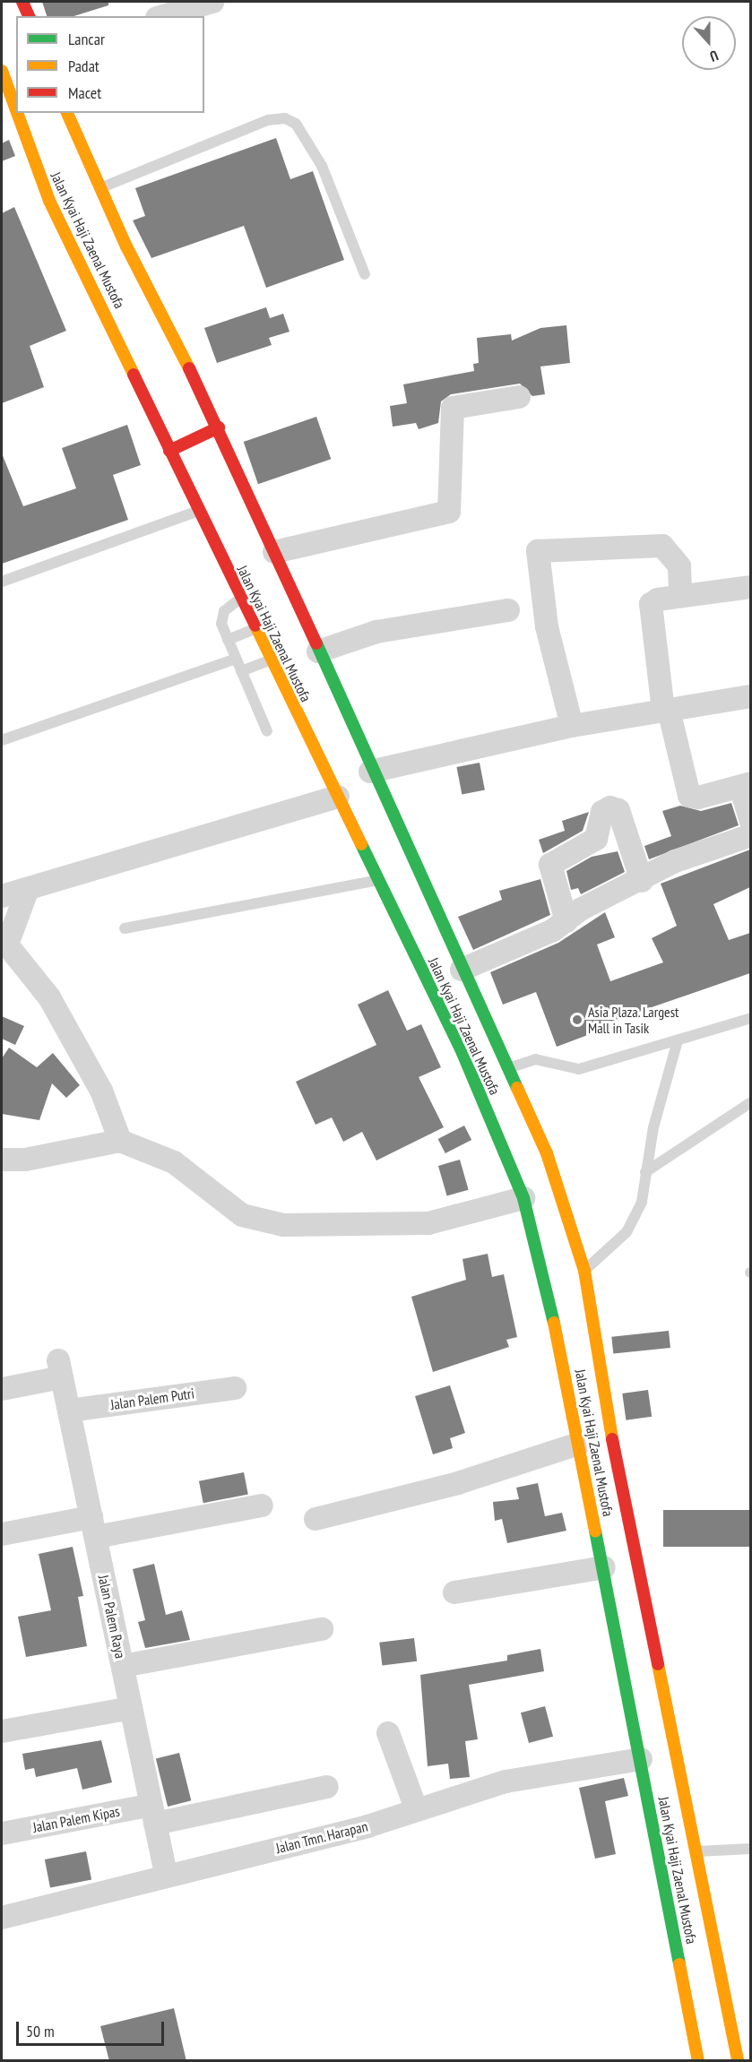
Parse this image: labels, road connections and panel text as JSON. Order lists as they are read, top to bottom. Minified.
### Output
{"streets":{"main road":["Jalan Kyai Haji Zaenal Mustofa"],"street":["Jalan Palem Putri","Jalan Palem Raya","Jalan Palem Kipas","Jalan Tmn. Harapan"]},"crossings":[["Jalan Kyai Haji Zaenal Mustofa","Jalan Tmn. Harapan"],["Jalan Palem Putri","Jalan Palem Raya"],["Jalan Palem Raya","Jalan Palem Kipas"],["Jalan Palem Raya","Jalan Tmn. Harapan"]],"places":["Asia Plaza. Largest Mall in Tasik"],"legend":["Lancar","Padat","Macet"],"scale_bar":"50 m","north":"bottom"}
